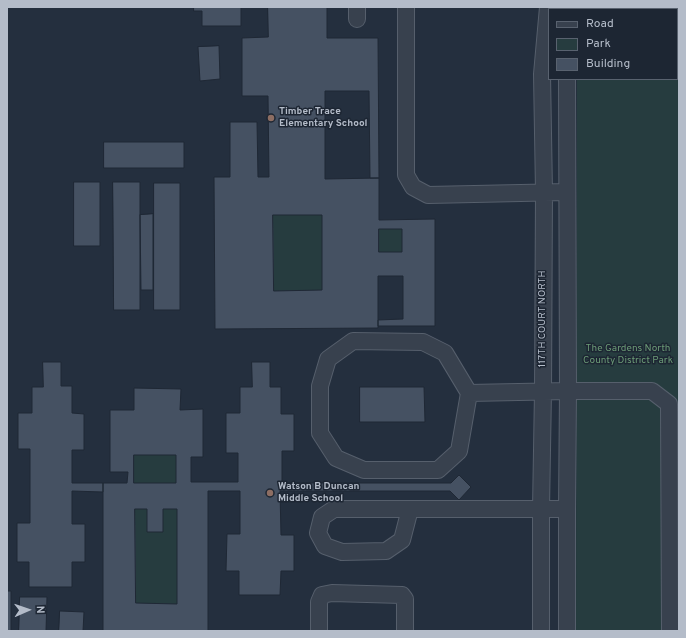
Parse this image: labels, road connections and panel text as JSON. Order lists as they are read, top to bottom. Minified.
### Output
{"streets":{"street":["117TH COURT NORTH"]},"parks":["The Gardens North County District Park"],"places":["Timber Trace Elementary School","Watson B Duncan Middle School"],"legend":["Road","Park","Building"],"north":"right"}
